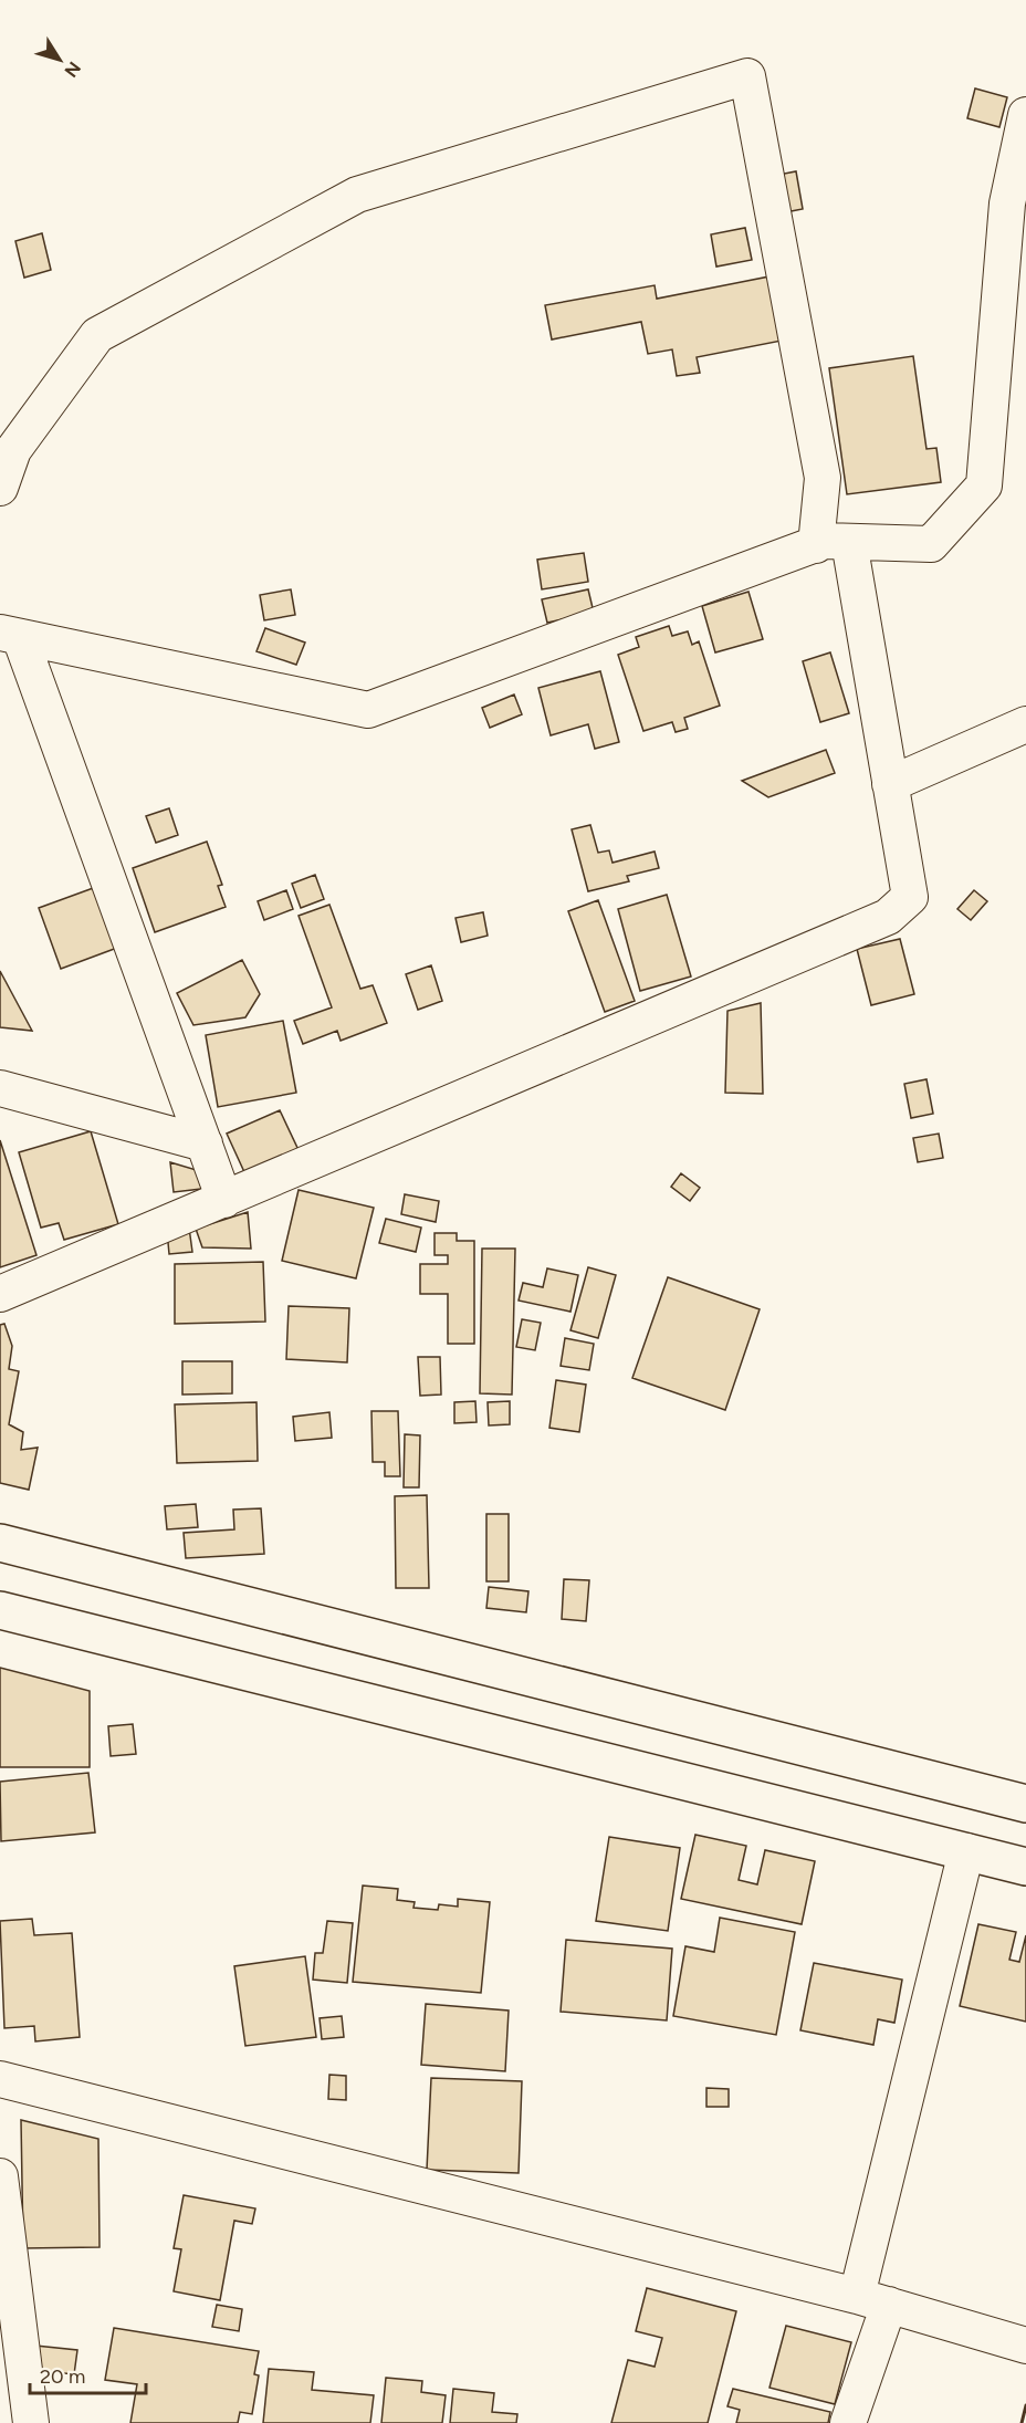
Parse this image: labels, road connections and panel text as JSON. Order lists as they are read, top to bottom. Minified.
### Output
{"scale_bar":"20 m","north":"bottom right"}
